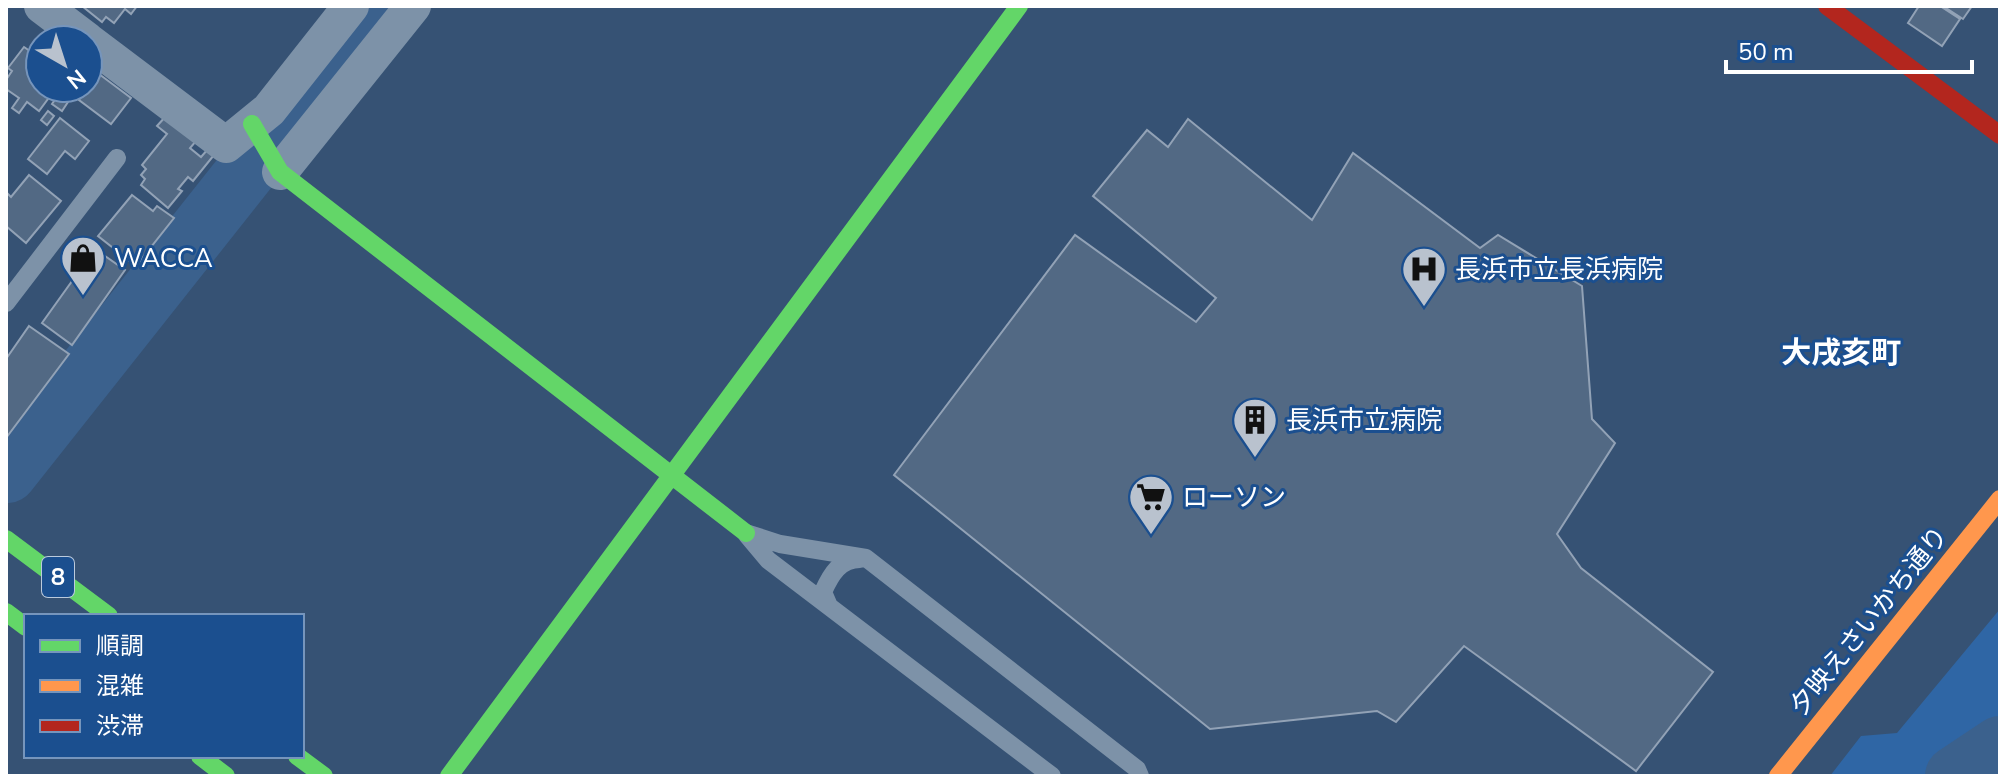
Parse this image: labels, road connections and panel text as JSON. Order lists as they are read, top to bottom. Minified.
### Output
{"streets":{"main road":["8","夕映えさいかち通り"]},"districts":["大戌亥町"],"places":{"shop":["WACCA"],"hospital":["長浜市立長浜病院"],"building":["長浜市立病院"],"supermarket":["ローソン"]},"legend":["順調","混雑","渋滞"],"scale_bar":"50 m","north":"bottom right"}
